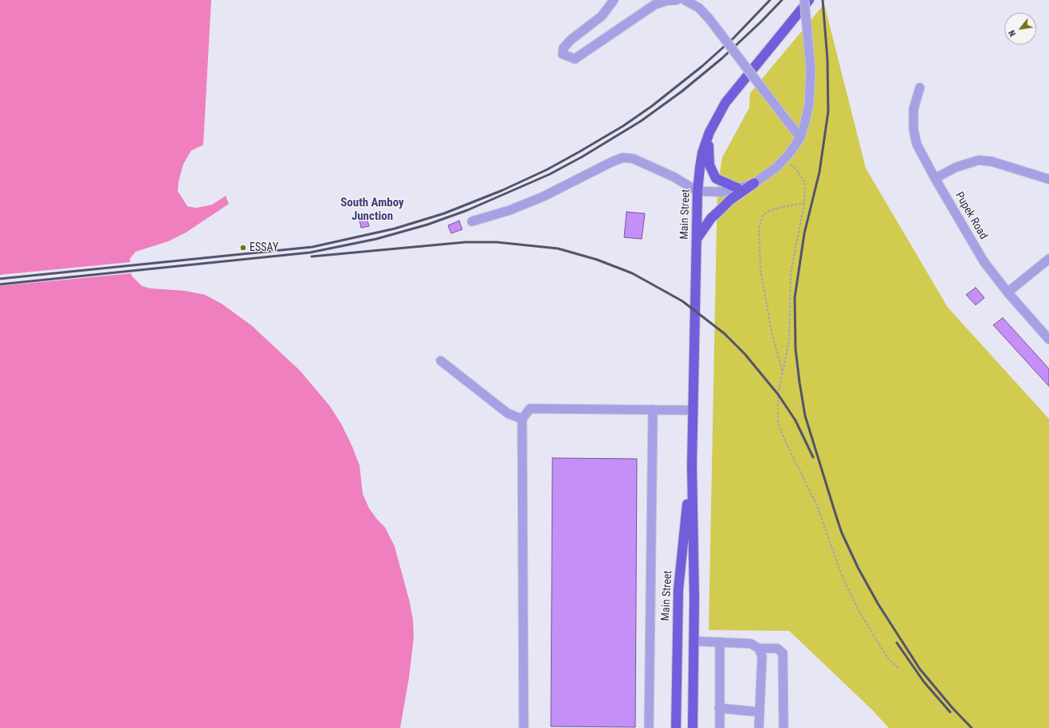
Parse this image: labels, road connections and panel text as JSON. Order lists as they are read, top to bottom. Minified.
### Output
{"streets":{"main road":["Main Street"],"street":["Pupek Road"]},"districts":["South Amboy Junction"],"places":["ESSAY"],"north":"bottom left"}
